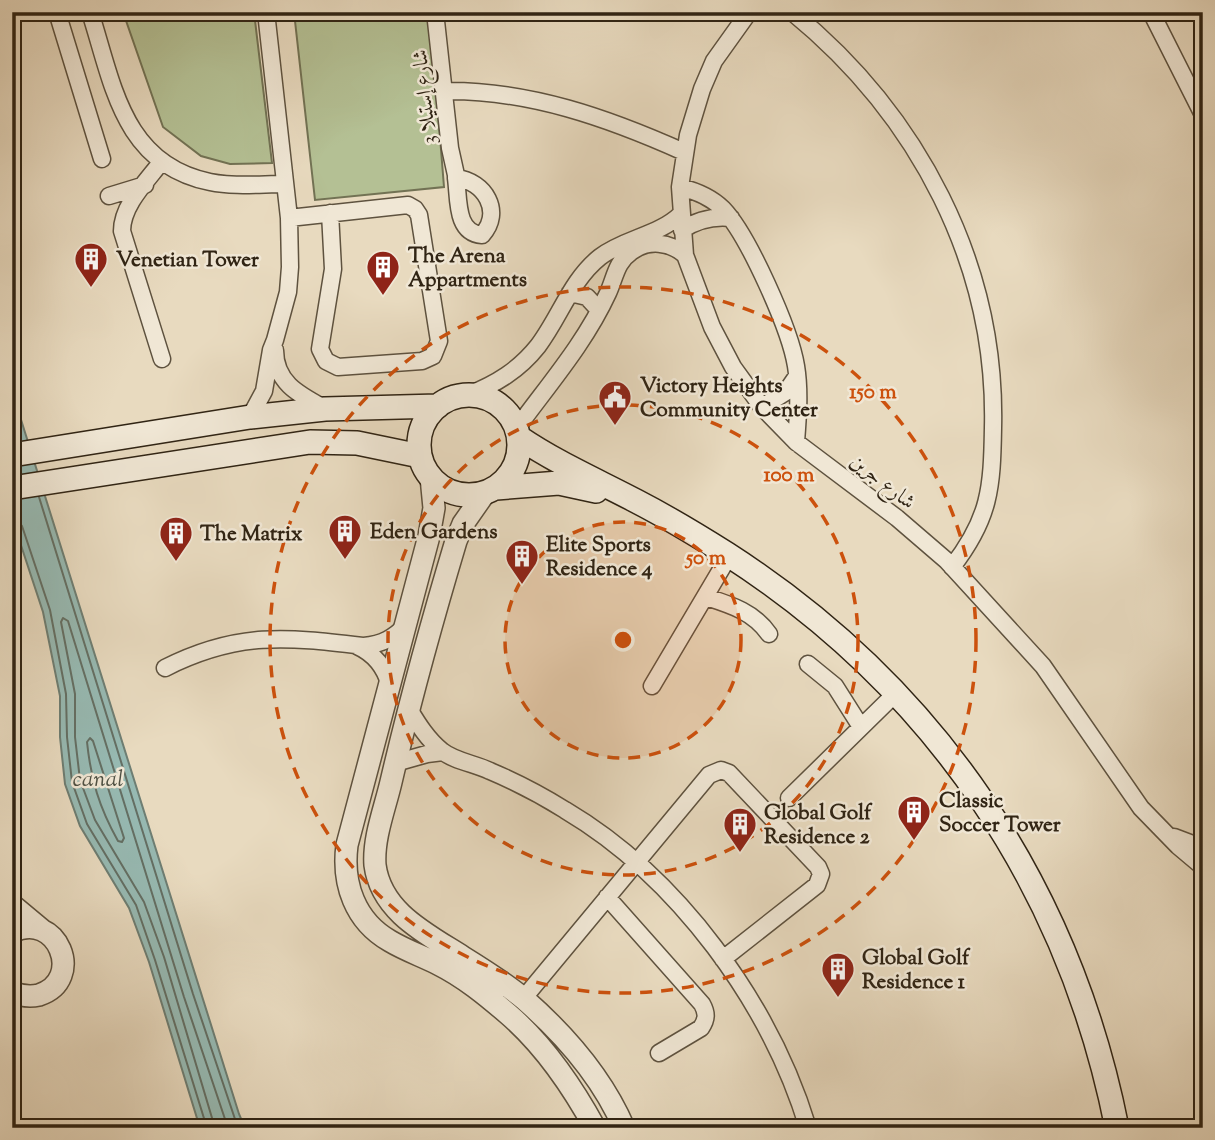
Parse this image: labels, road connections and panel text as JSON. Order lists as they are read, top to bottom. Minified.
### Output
{"streets":{"street":["شارع إستيلا 3","شارع جرين"]},"water":["canal"],"places":{"building":["Venetian Tower","The Arena Appartments","Eden Gardens","The Matrix","Elite Sports Residence 4","Classic Soccer Tower","Global Golf Residence 2","Global Golf Residence 1"],"public building":["Victory Heights Community Center"]},"rings":["150 m","100 m","50 m"]}
